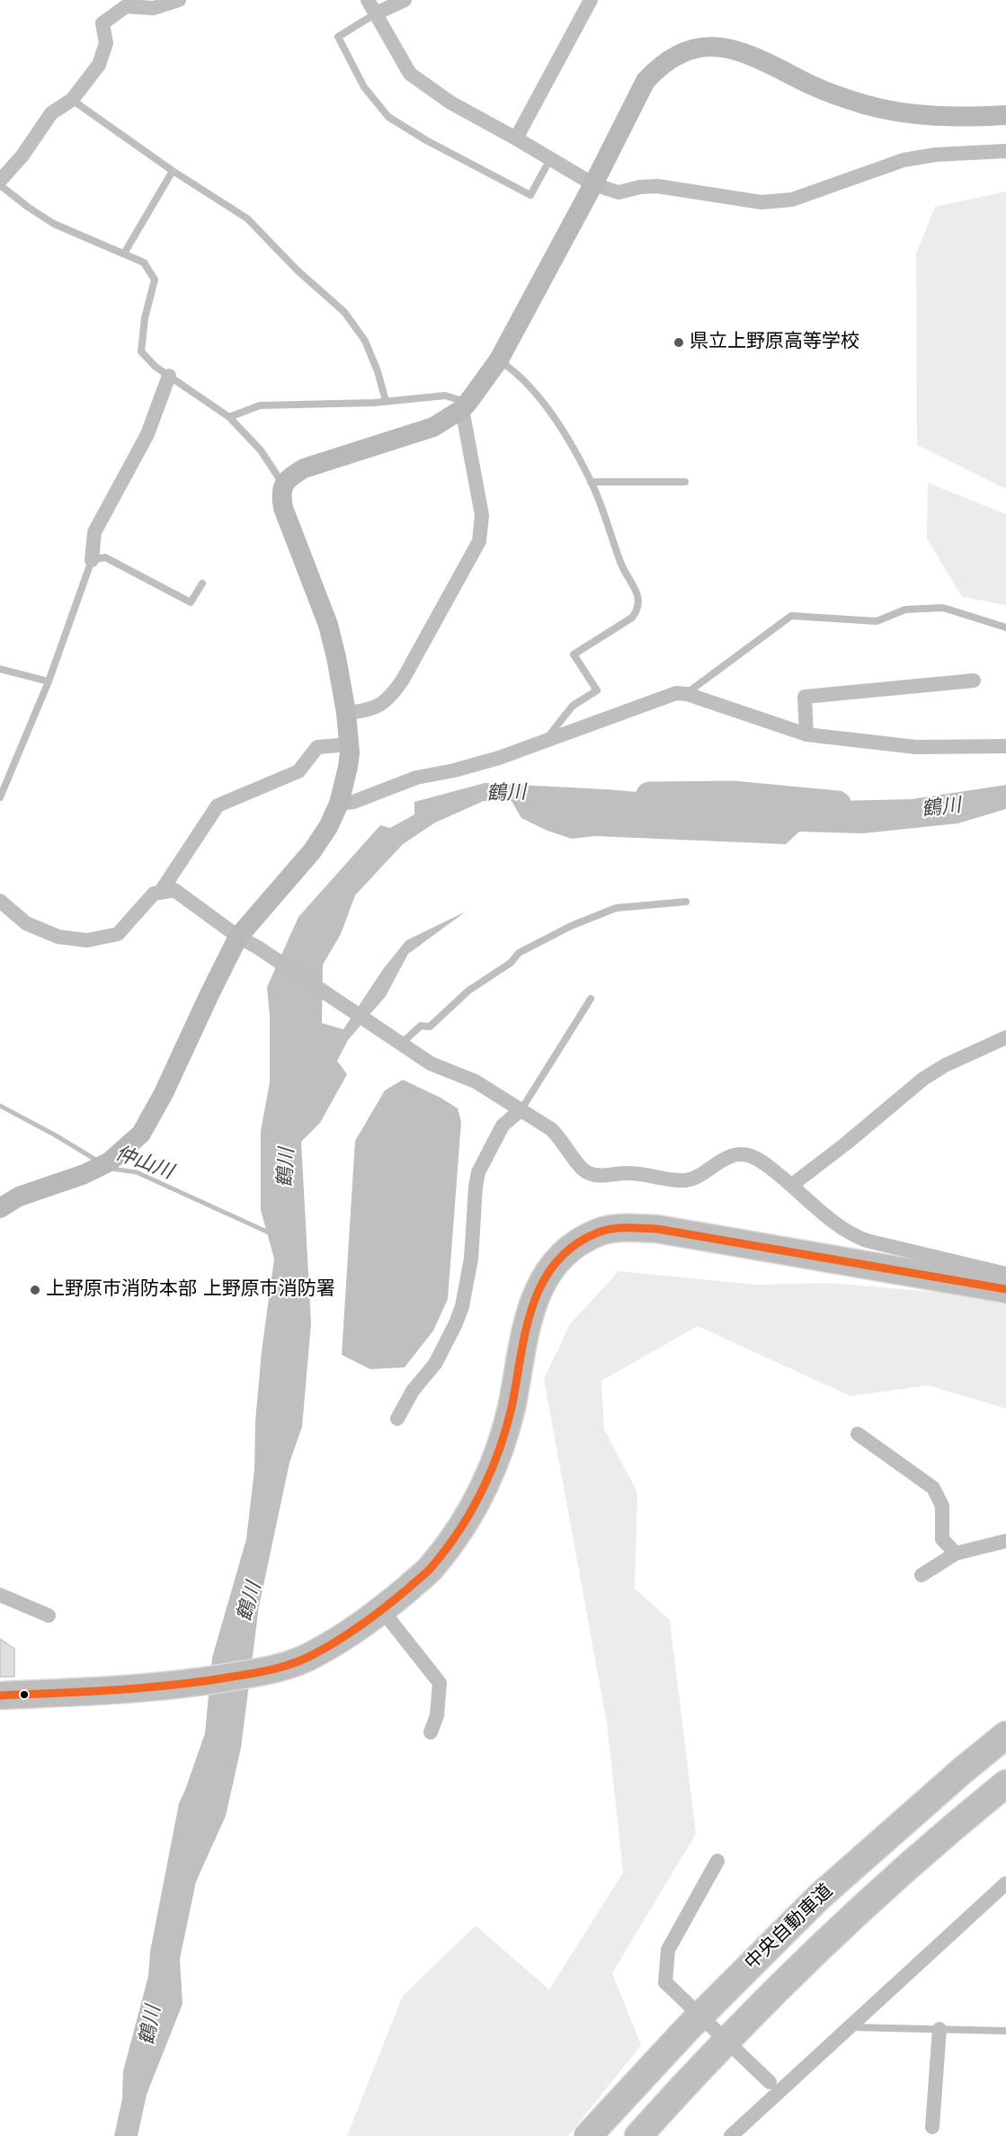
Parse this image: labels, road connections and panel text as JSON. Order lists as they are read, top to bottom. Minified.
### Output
{"streets":{"highway":["中央自動車道"]},"water":["鶴川","仲山川"],"places":["県立上野原高等学校","上野原市消防本部 上野原市消防署"]}
